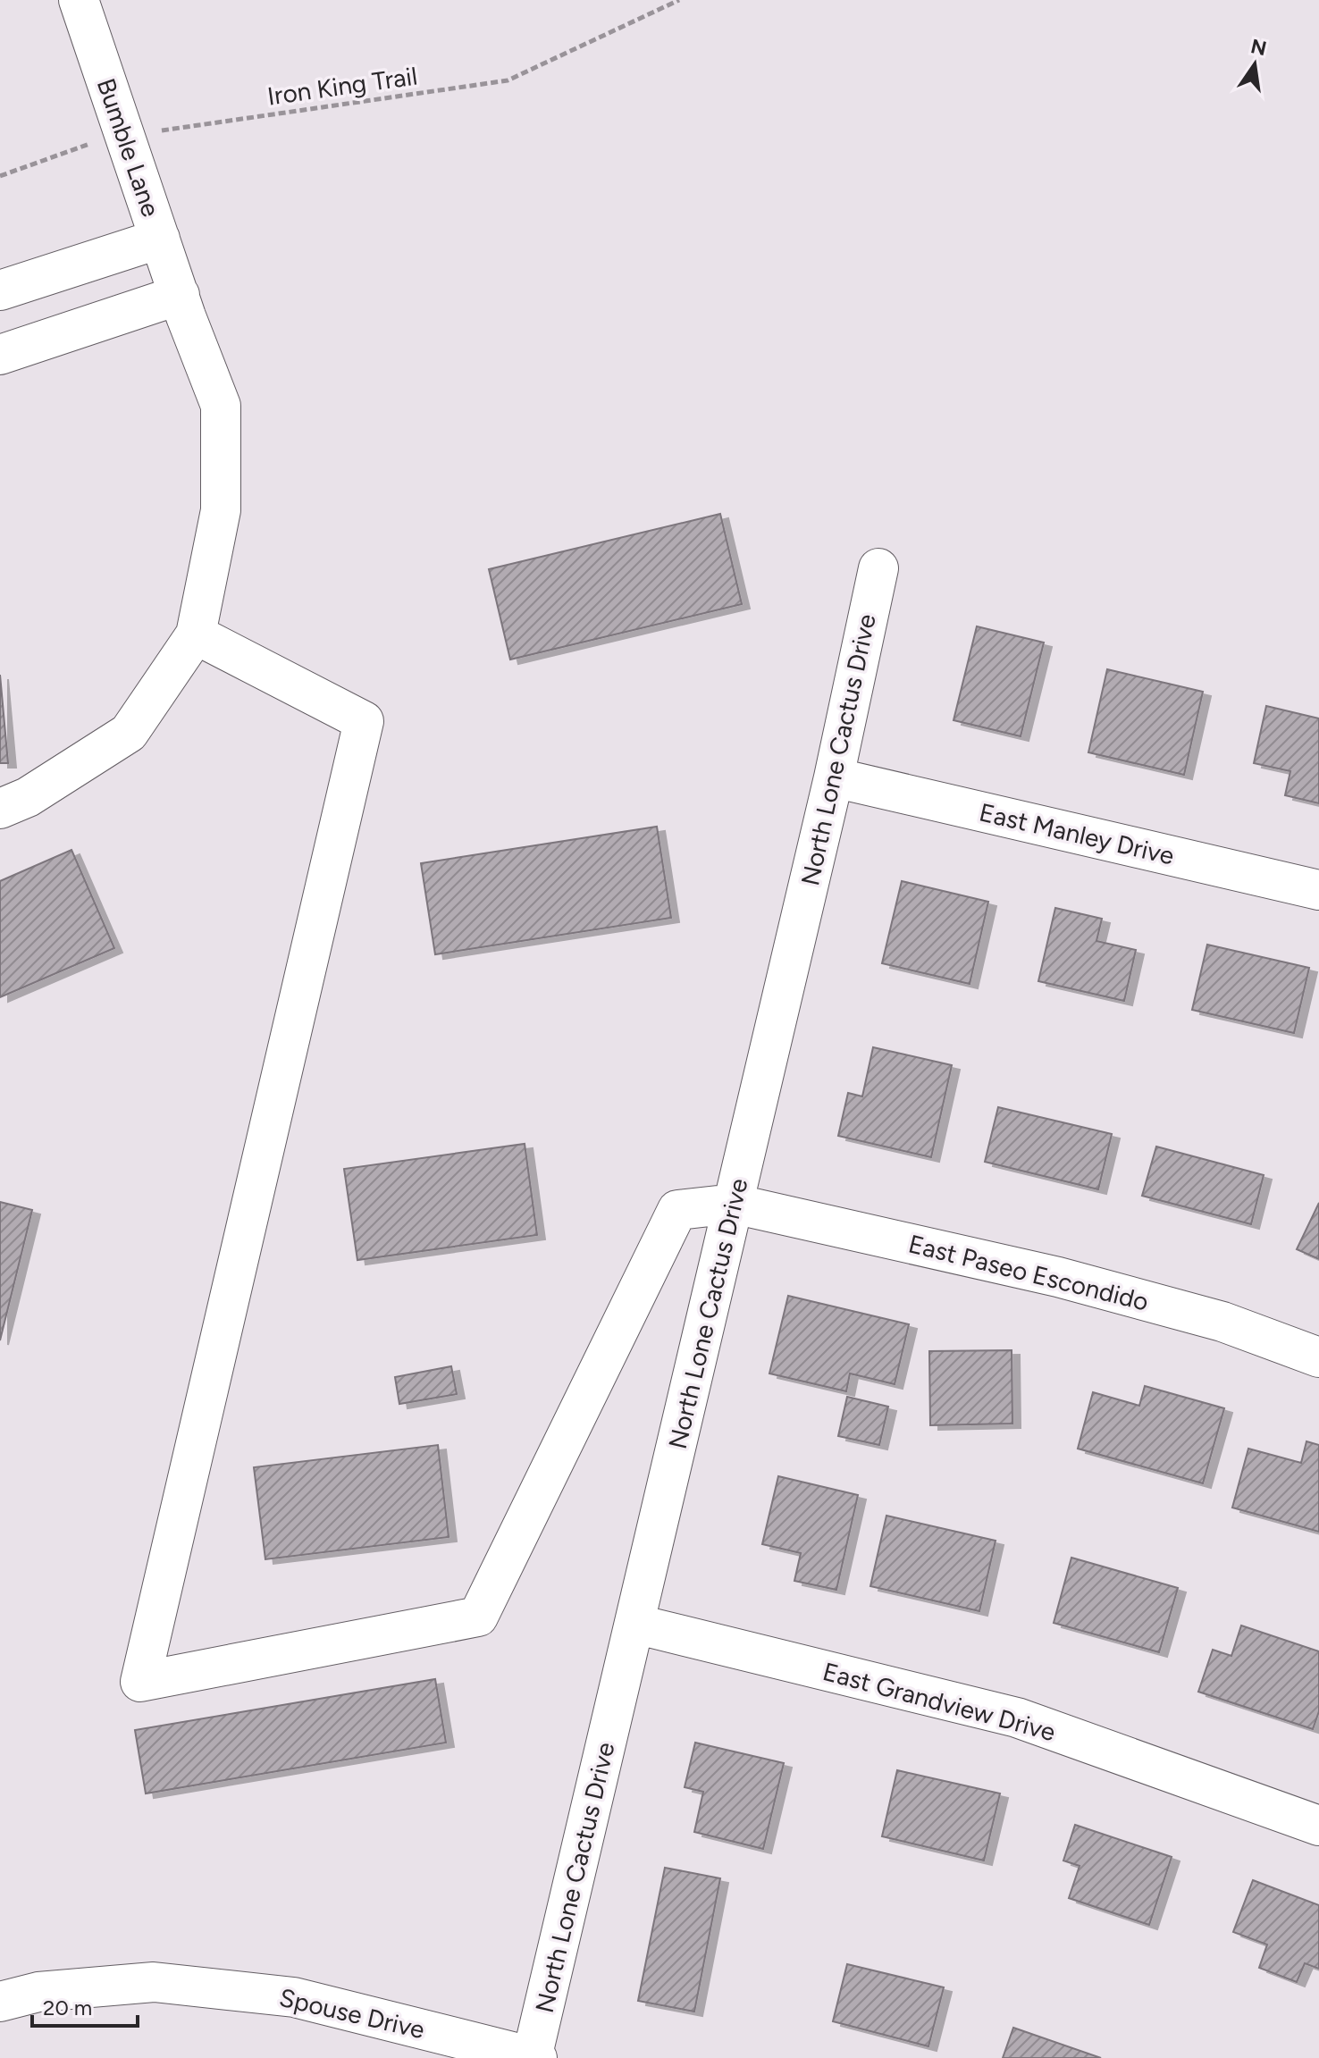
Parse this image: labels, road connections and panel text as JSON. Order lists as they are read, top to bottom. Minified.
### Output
{"streets":{"street":["Bumble Lane","North Lone Cactus Drive","East Manley Drive","East Paseo Escondido","East Grandview Drive","Spouse Drive"],"path":["Iron King Trail"]},"crossings":[["Iron King Trail","Bumble Lane"],["Bumble Lane","East Paseo Escondido"],["North Lone Cactus Drive","East Manley Drive"],["North Lone Cactus Drive","East Paseo Escondido"],["North Lone Cactus Drive","East Grandview Drive"],["North Lone Cactus Drive","Spouse Drive"]],"scale_bar":"20 m","north":"top"}
